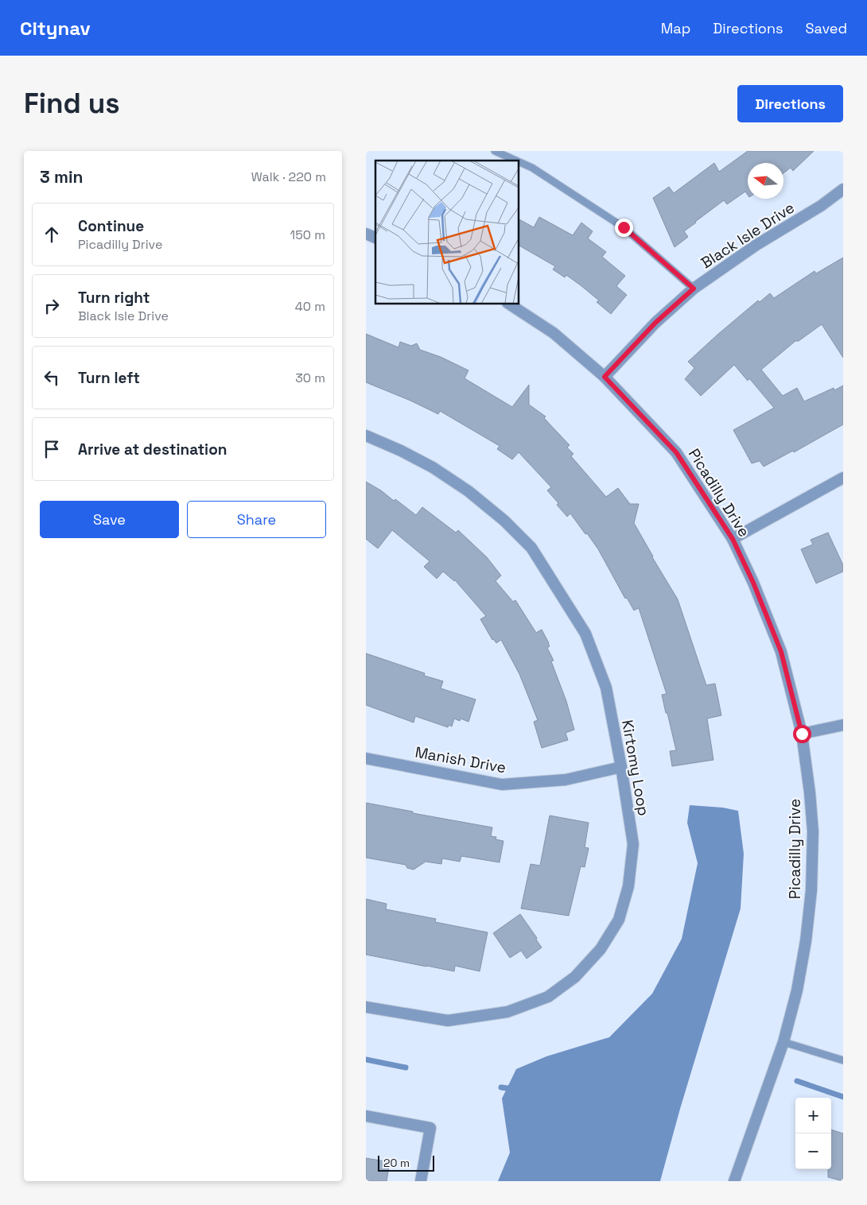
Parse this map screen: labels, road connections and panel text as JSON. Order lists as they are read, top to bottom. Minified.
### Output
{"streets":{"street":["Black Isle Drive","Picadilly Drive","Manish Drive","Kirtomy Loop"]},"crossings":[["Black Isle Drive","Picadilly Drive"],["Manish Drive","Kirtomy Loop"]],"scale_bar":"20 m","north":"left","page":{"header":"Citynav","nav":["Map","Directions","Saved"],"buttons":["Directions",["Save","Share"]],"title":"Find us","heading":["3 min","Walk · 220 m"],"list":[["Continue","Picadilly Drive","150 m"],["Turn right","Black Isle Drive","40 m"],["Turn left","30 m"],"Arrive at destination"],"map_buttons":["+","−"],"scale":"20 m"}}
